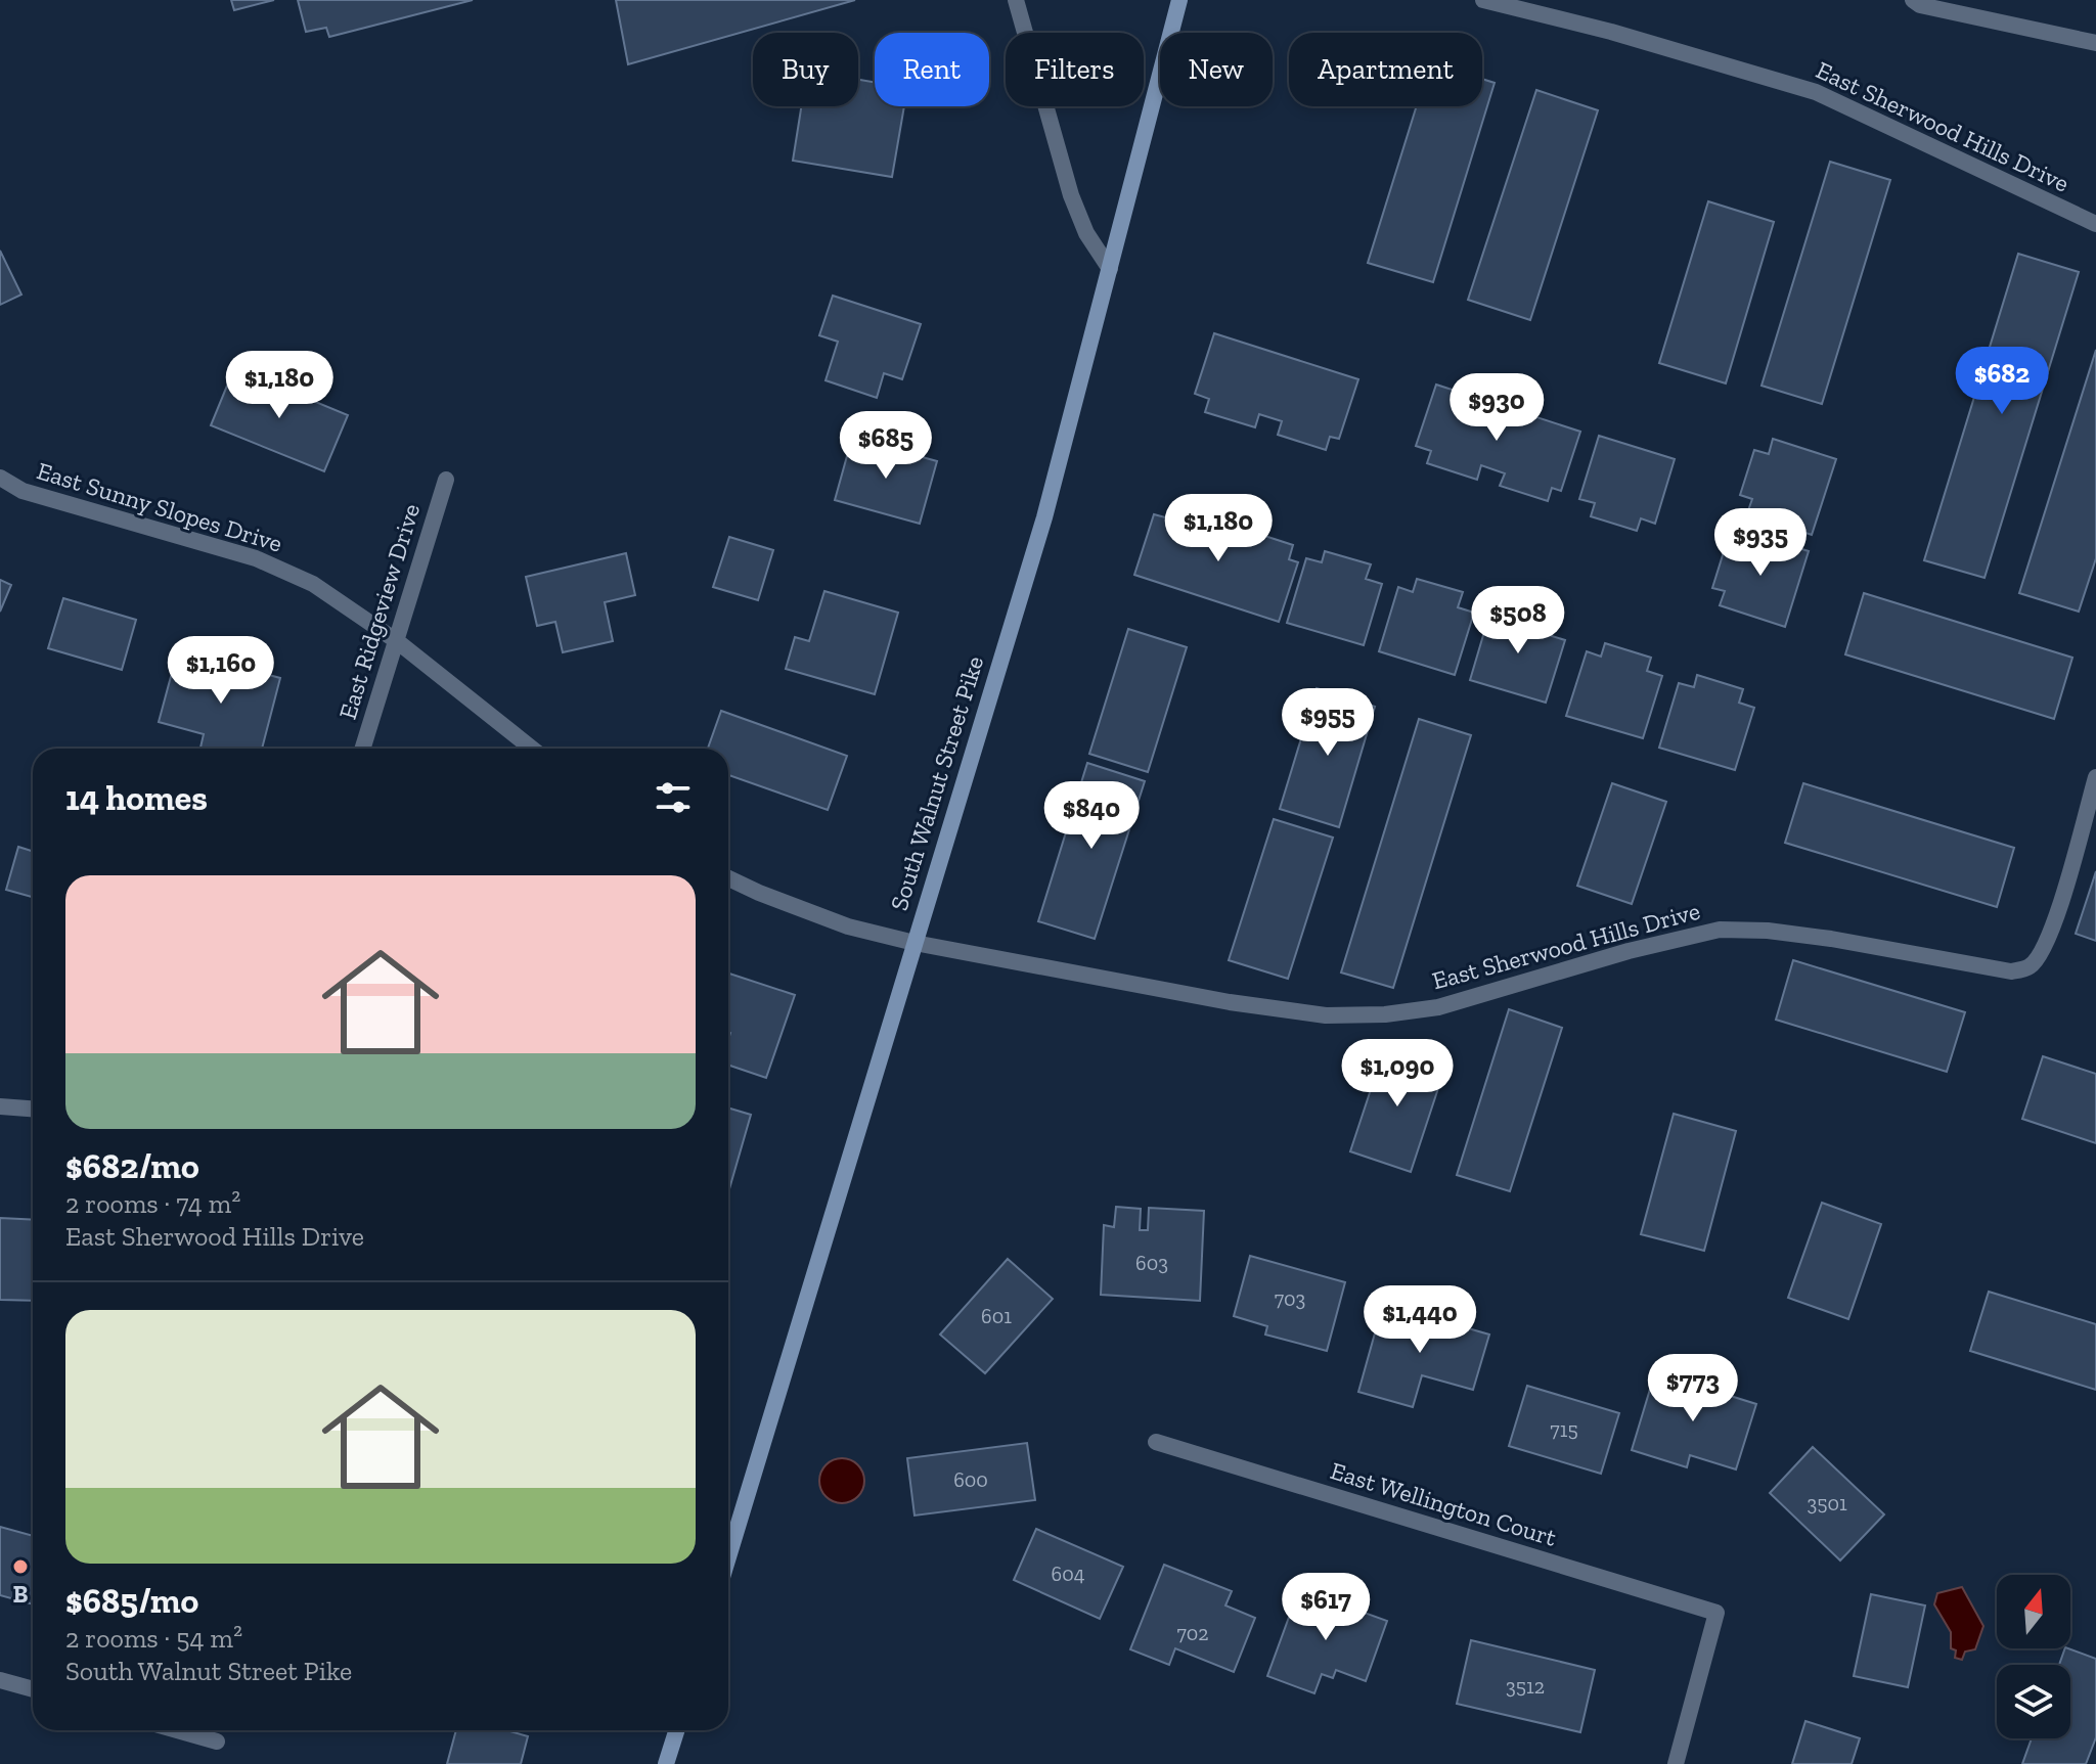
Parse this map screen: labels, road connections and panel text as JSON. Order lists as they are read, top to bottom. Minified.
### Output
{"streets":{"street":["East Sherwood Hills Drive","East Sunny Slopes Drive","East Ridgeview Drive","South Walnut Street Pike","East Wellington Court"]},"crossings":[["East Sherwood Hills Drive","South Walnut Street Pike"],["East Sunny Slopes Drive","East Ridgeview Drive"]],"places":["B"],"house_numbers":["603","703","601","715","600","3501","604","702","3512"],"north":"top","page":{"chip":["Buy","Rent","Filters","New","Apartment"],"price":["$682","$1,180","$930","$685","$1,180","$935","$508","$1,160","$955","$840","$1,090","$1,440","$773","$617"],"heading":"14 homes","list":[{"name":"$682/mo","note":"2 rooms · 74 m² · East Sherwood Hills Drive"},{"name":"$685/mo","note":"2 rooms · 54 m² · South Walnut Street Pike"}]}}
